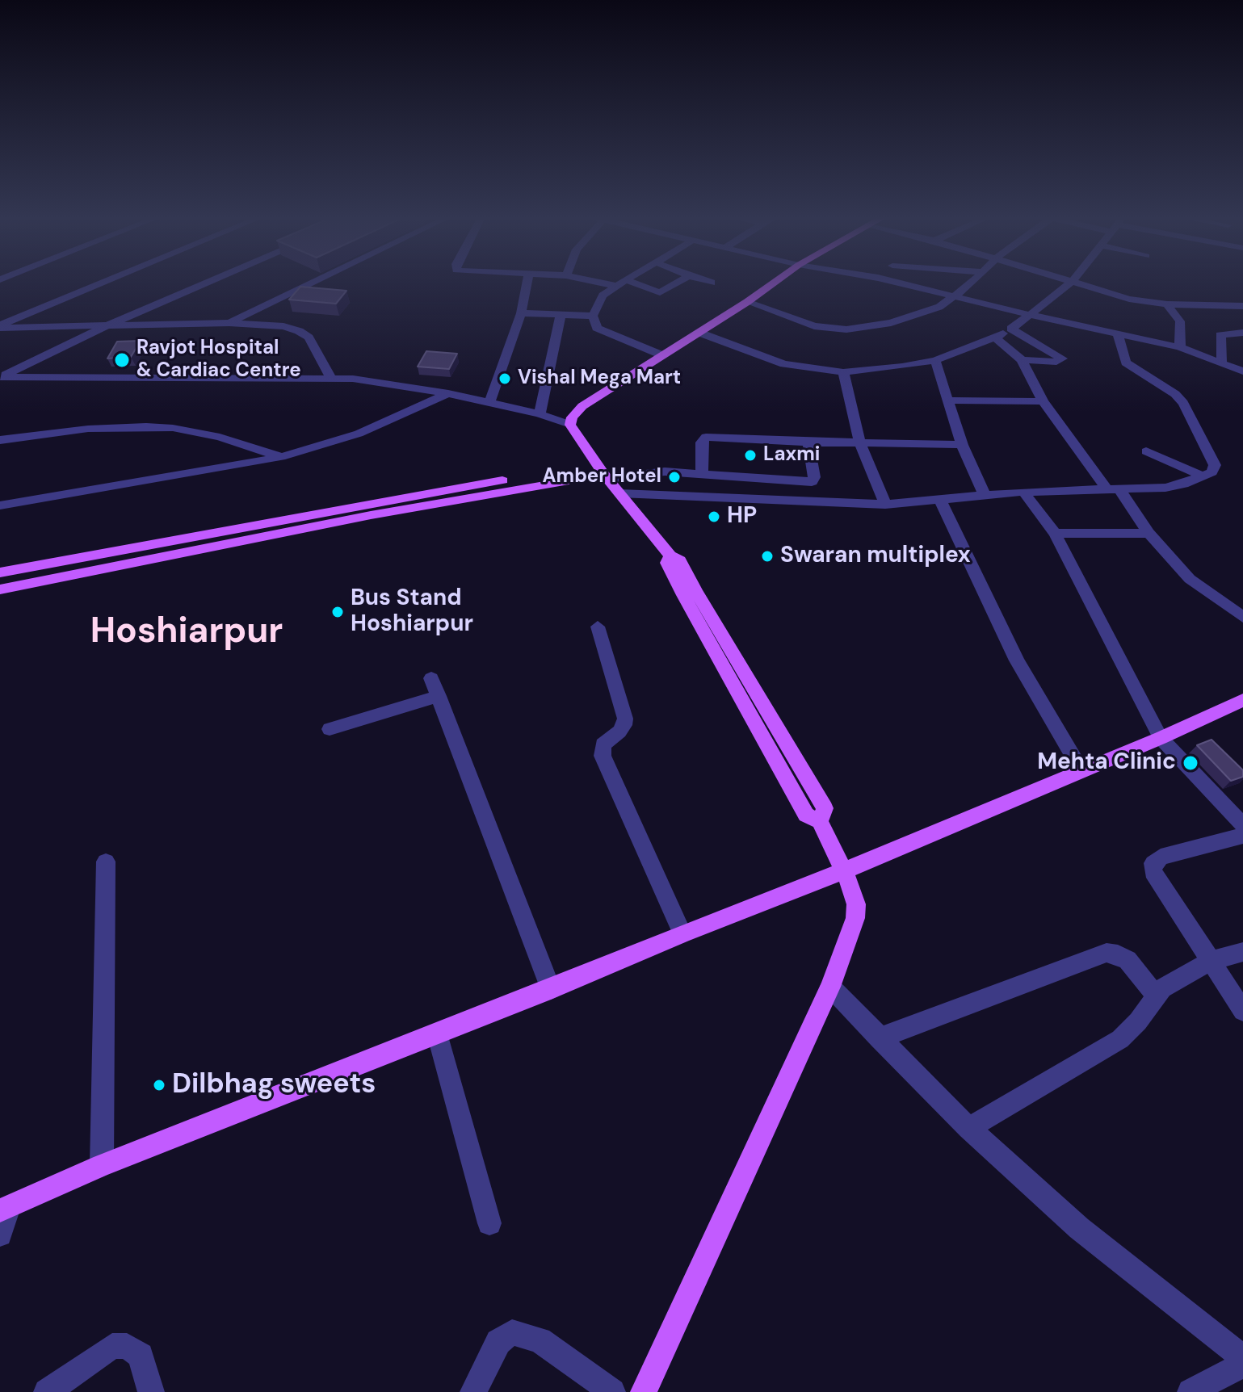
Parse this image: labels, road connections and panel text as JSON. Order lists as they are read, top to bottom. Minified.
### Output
{"districts":["Hoshiarpur"],"places":["Ravjot Hospital & Cardiac Centre","Vishal Mega Mart","Laxmi","Amber Hotel","HP","Swaran multiplex","Bus Stand Hoshiarpur","Mehta Clinic","Dilbhag sweets"]}
